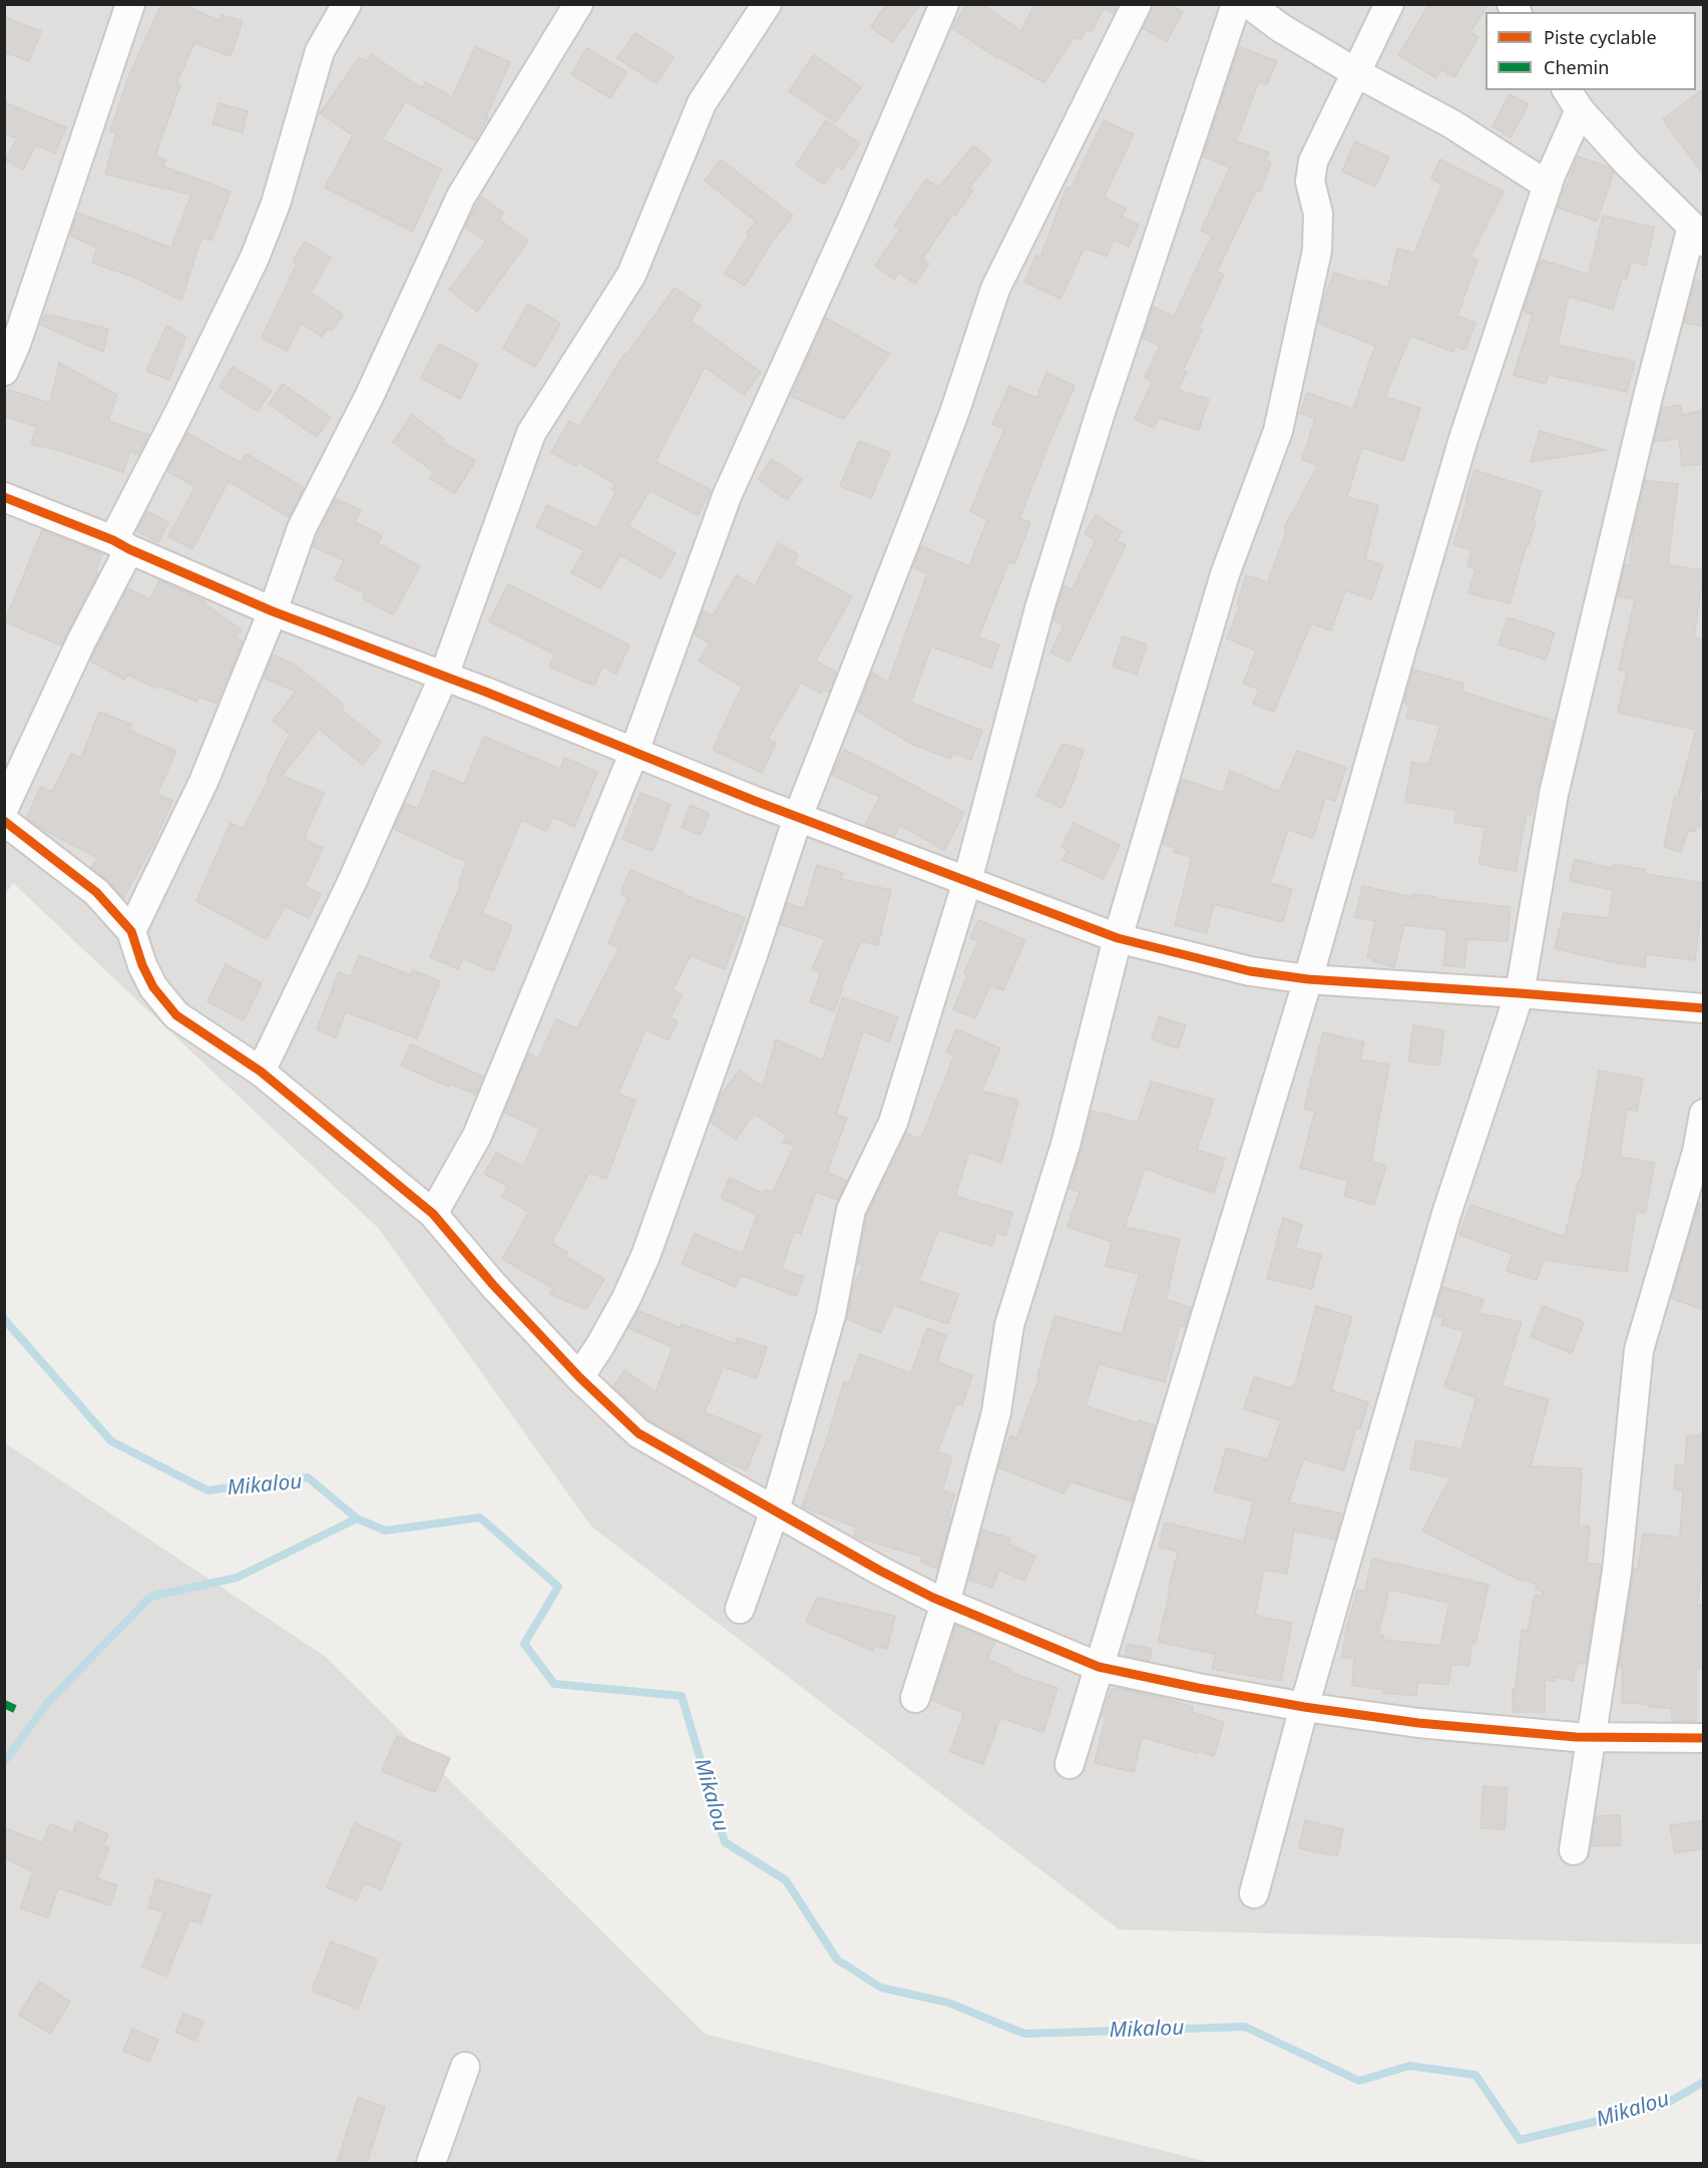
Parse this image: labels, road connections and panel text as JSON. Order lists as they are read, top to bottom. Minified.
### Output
{"water":["Mikalou"],"legend":["Piste cyclable","Chemin"]}
